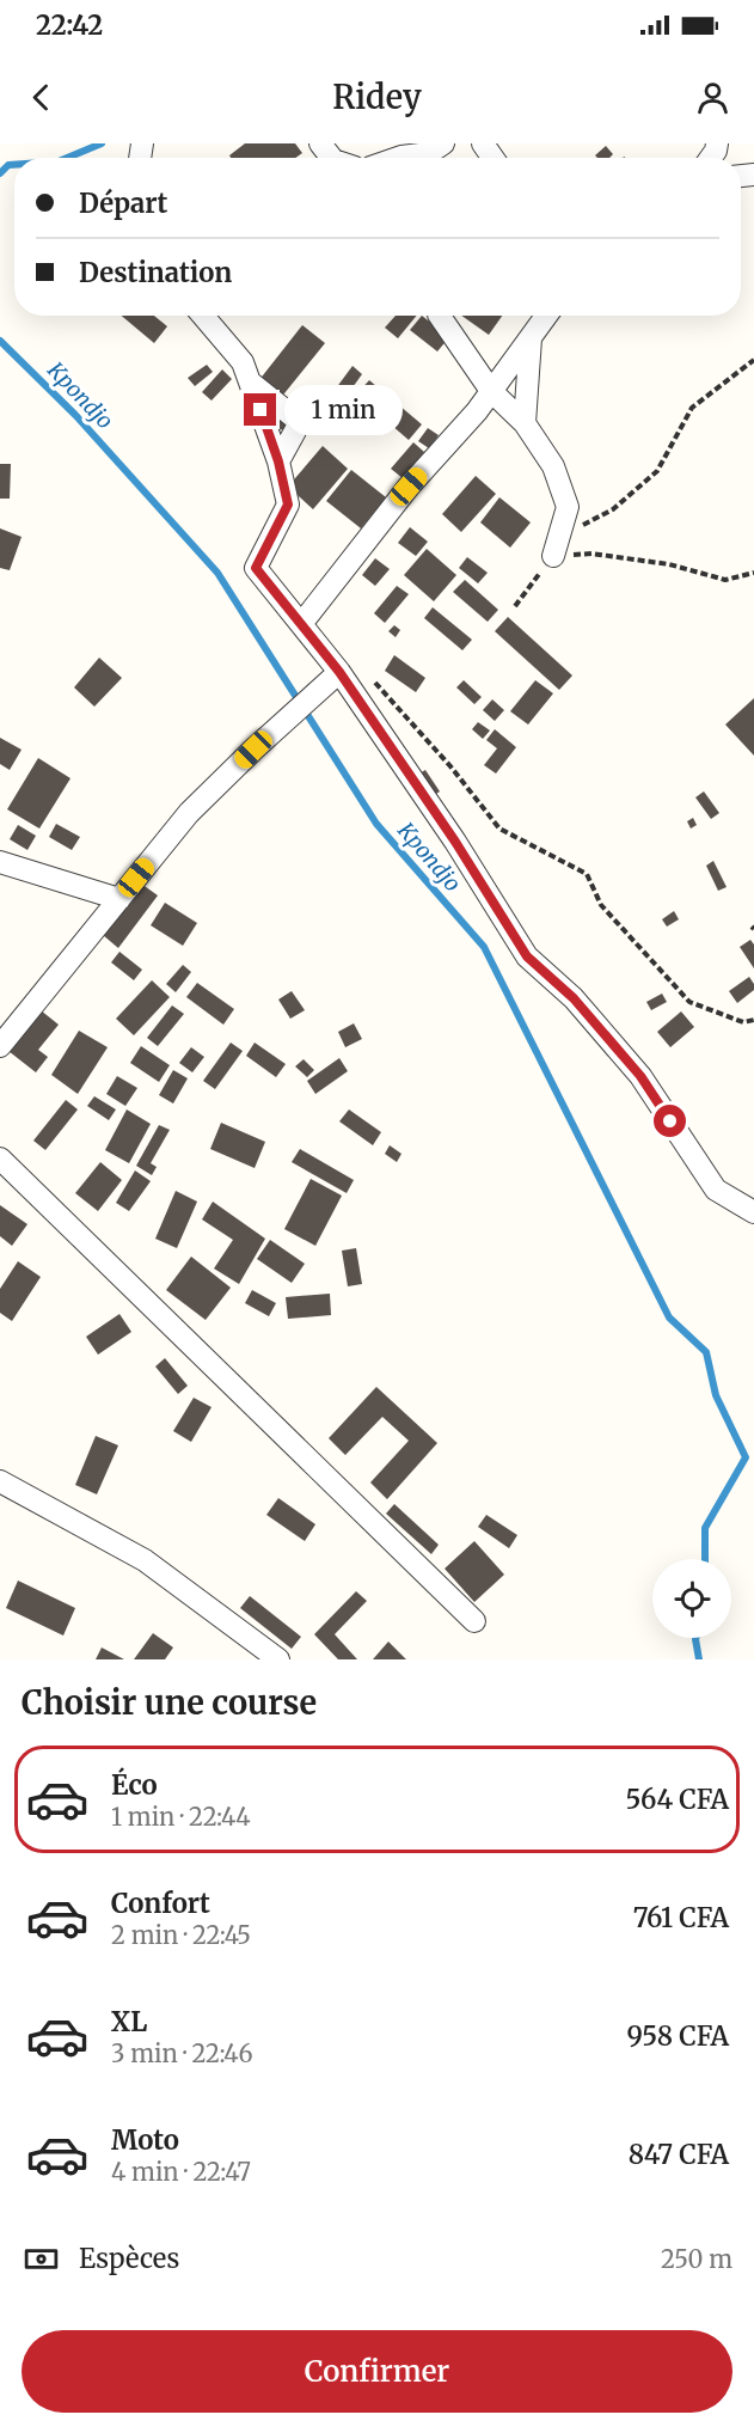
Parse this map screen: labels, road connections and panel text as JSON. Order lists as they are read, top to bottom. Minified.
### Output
{"water":["Kpondjo"],"page":{"status":"22:42","header":"Ridey","banner":["Départ","Destination"],"bubble":"1 min","heading":"Choisir une course","list":[{"name":"Éco","note":"1 min · 22:44","value":"564 CFA"},{"name":"Confort","note":"2 min · 22:45","value":"761 CFA"},{"name":"XL","note":"3 min · 22:46","value":"958 CFA"},{"name":"Moto","note":"4 min · 22:47","value":"847 CFA"}],"pay":["Espèces","250 m"],"buttons":"Confirmer"}}
